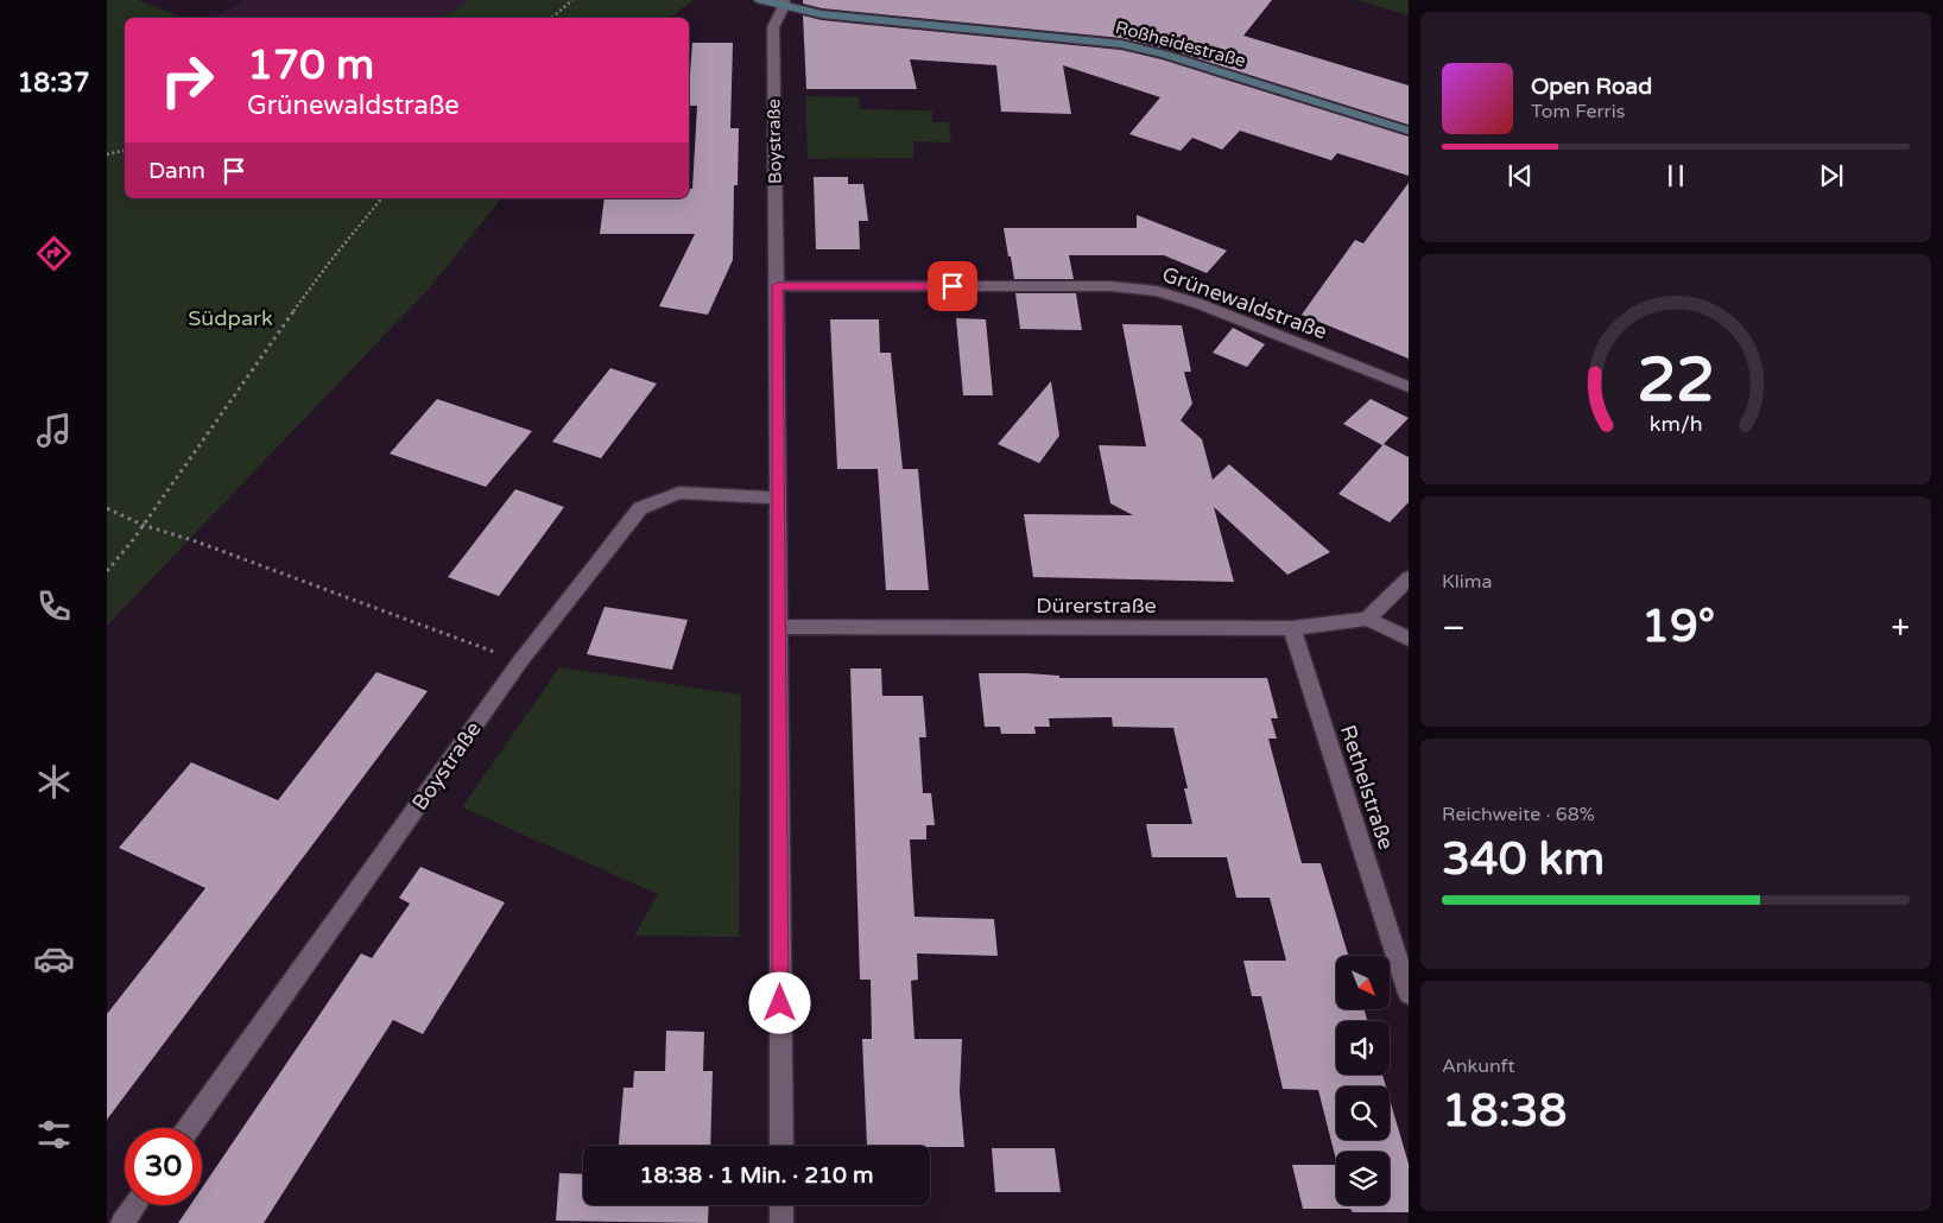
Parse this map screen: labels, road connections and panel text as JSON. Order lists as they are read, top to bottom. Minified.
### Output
{"streets":{"street":["Roßheidestraße","Boystraße","Grünewaldstraße","Dürerstraße","Rethelstraße"]},"crossings":[["Roßheidestraße","Boystraße"],["Boystraße","Grünewaldstraße"],["Boystraße","Dürerstraße"],["Dürerstraße","Rethelstraße"]],"parks":["Südpark"],"north":"bottom right","page":{"tabs":"18:37","turn":["170 m","Grünewaldstraße"],"song":["Open Road","Tom Ferris"],"then":"Dann","tile":["Klima",["Reichweite · 68%","340 km"],["Ankunft","18:38"]],"heat":["−","19°","+"],"limit":"30","trip":"18:38 · 1 Min. · 210 m","gauge":["22","km/h"]}}
